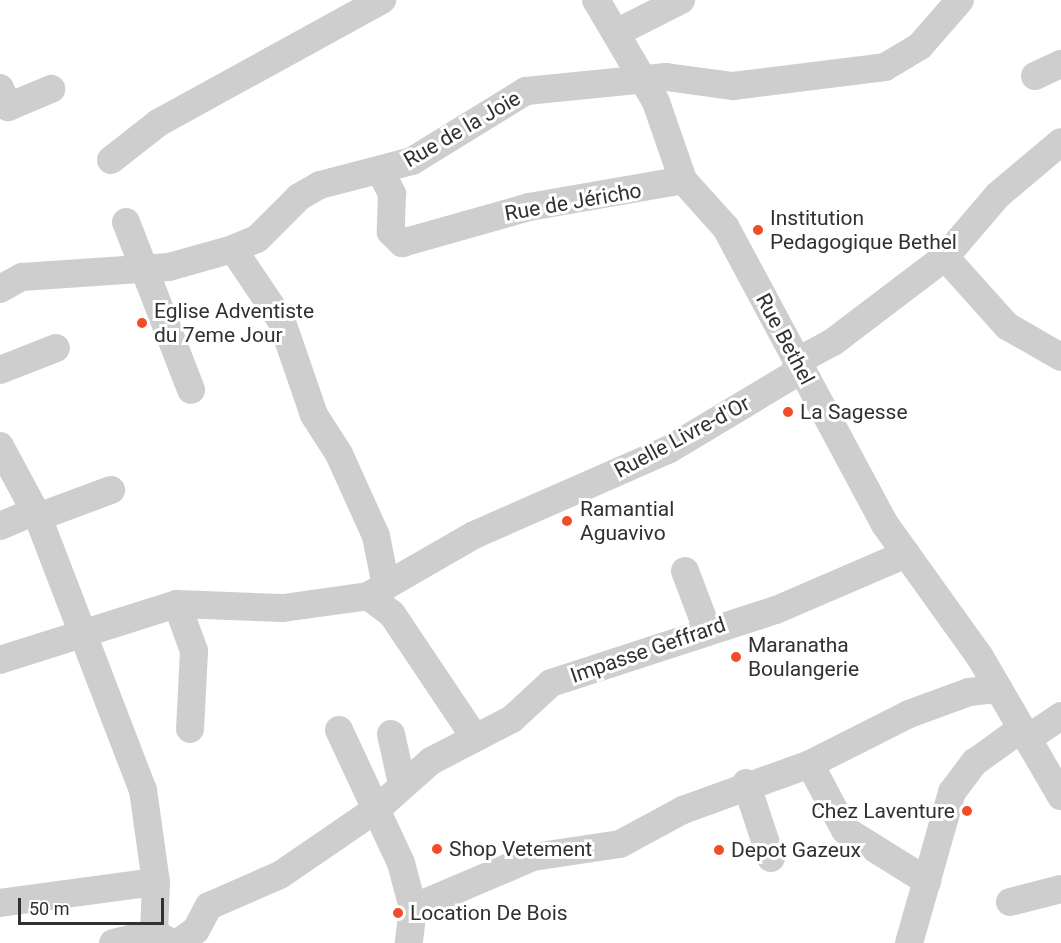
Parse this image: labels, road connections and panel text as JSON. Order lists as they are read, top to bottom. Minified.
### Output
{"streets":{"street":["Rue de la Joie","Rue de Jéricho","Rue Bethel","Ruelle Livre-d'Or","Impasse Geffrard"]},"crossings":[["Rue de la Joie","Rue de Jéricho"],["Rue de la Joie","Rue Bethel"],["Rue de Jéricho","Rue Bethel"],["Rue Bethel","Ruelle Livre-d'Or"],["Rue Bethel","Impasse Geffrard"]],"places":["Institution Pedagogique Bethel","Eglise Adventiste du 7eme Jour","La Sagesse","Ramantial Aguavivo","Maranatha Boulangerie","Chez Laventure","Shop Vetement","Depot Gazeux","Location De Bois"],"scale_bar":"50 m"}
